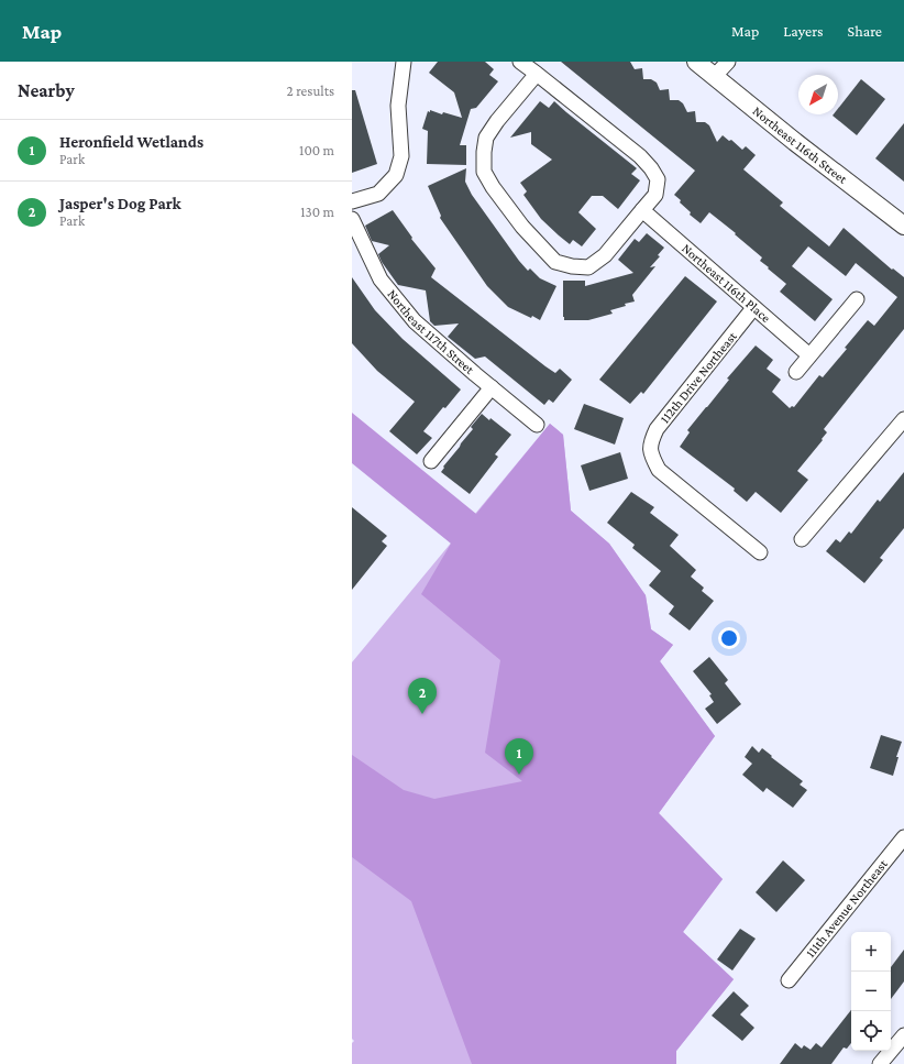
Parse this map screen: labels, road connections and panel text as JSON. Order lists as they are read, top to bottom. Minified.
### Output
{"streets":{"street":["Northeast 116th Street","Northeast 116th Place","Northeast 117th Street","112th Drive Northeast","111th Avenue Northeast"]},"crossings":[["Northeast 116th Place","112th Drive Northeast"]],"north":"bottom left","page":{"header":"Map","nav":["Map","Layers","Share"],"heading":["Nearby","2 results"],"list":[{"mark":"1","name":"Heronfield Wetlands","note":"Park","value":"100 m"},{"mark":"2","name":"Jasper's Dog Park","note":"Park","value":"130 m"}],"pins":["2","1"],"map_buttons":["+","−"]}}
